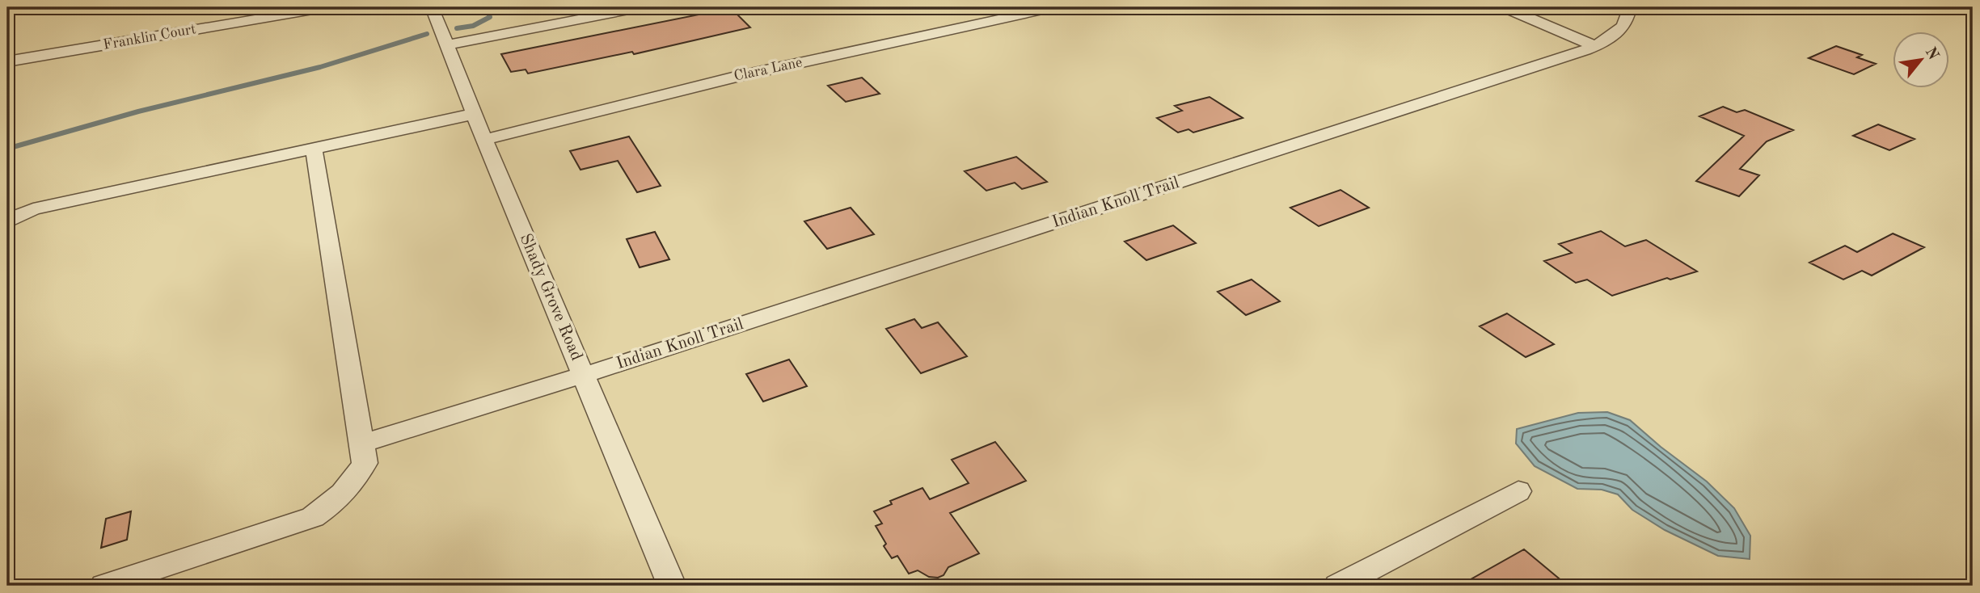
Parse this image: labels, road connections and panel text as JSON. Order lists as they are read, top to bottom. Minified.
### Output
{"streets":{"street":["Franklin Court","Clara Lane","Indian Knoll Trail","Shady Grove Road"]},"crossings":[["Clara Lane","Shady Grove Road"],["Indian Knoll Trail","Shady Grove Road"]],"north":"top right"}
